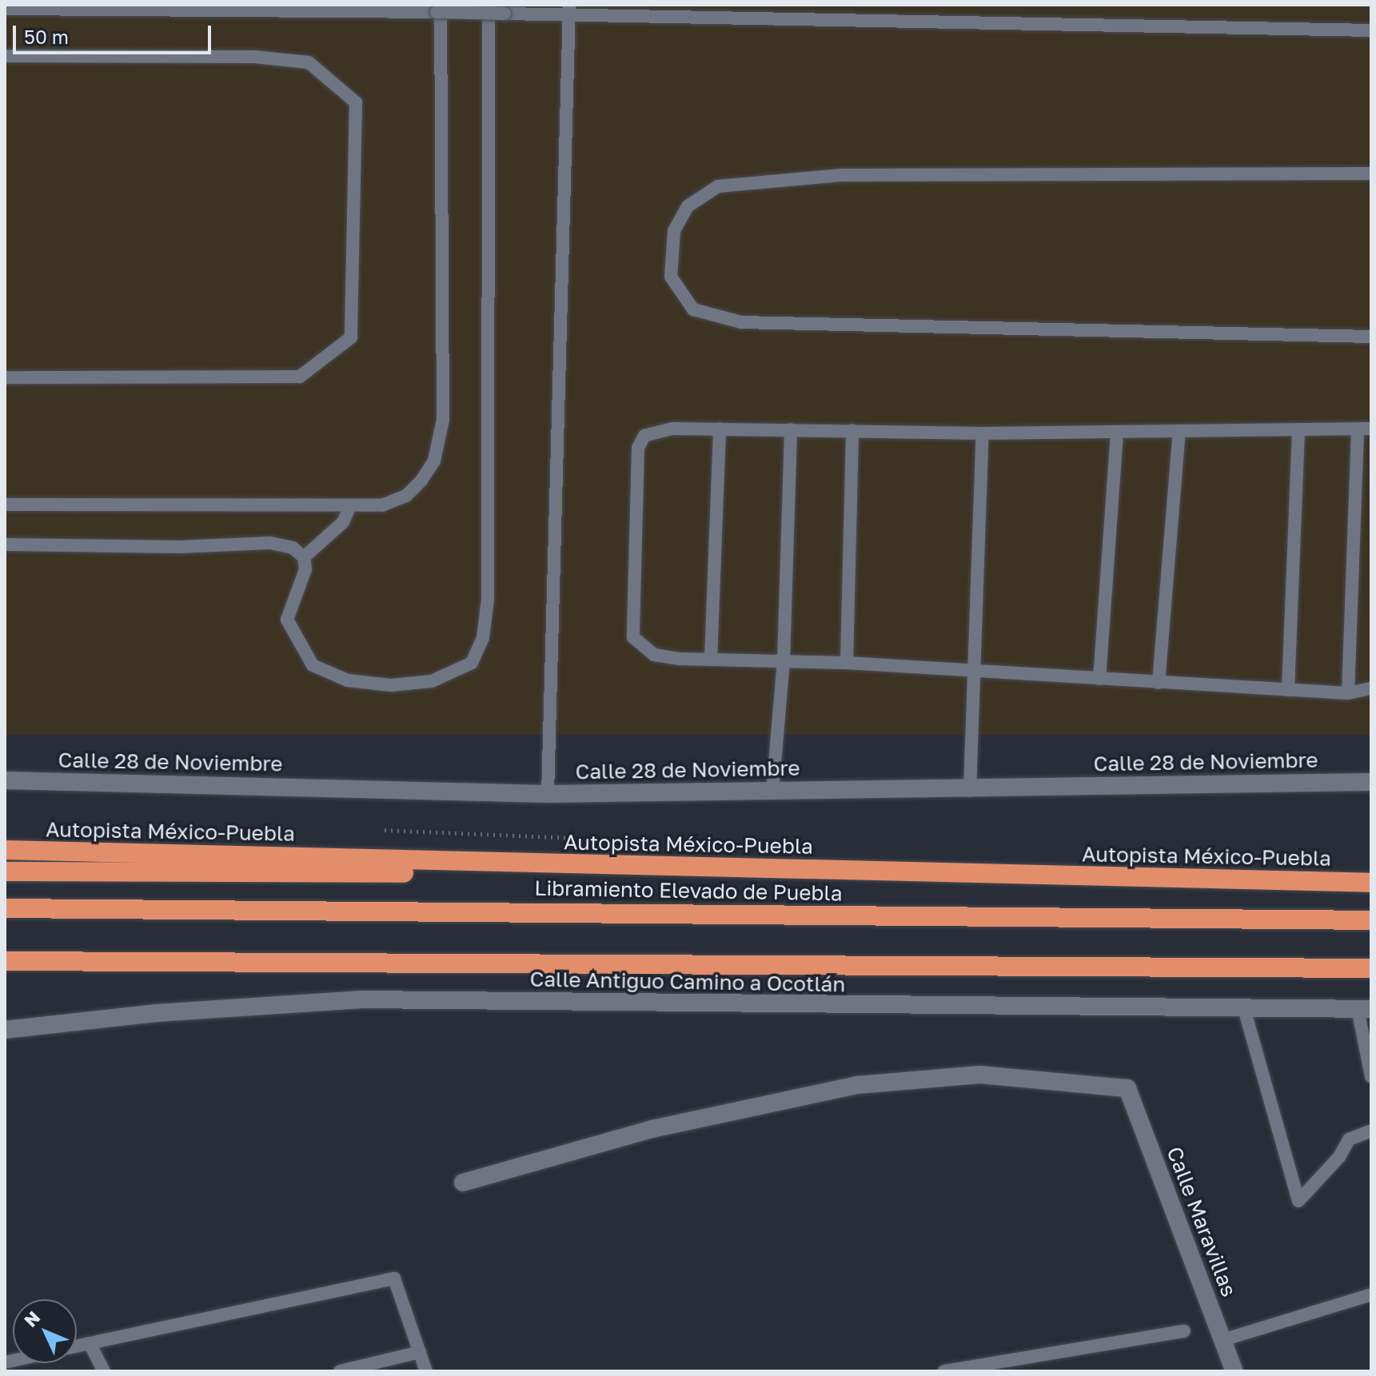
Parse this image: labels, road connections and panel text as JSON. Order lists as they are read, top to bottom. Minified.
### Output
{"streets":{"highway":["Autopista México-Puebla","Libramiento Elevado de Puebla"],"street":["Calle 28 de Noviembre","Calle Antiguo Camino a Ocotlán","Calle Maravillas"]},"scale_bar":"50 m","north":"top left"}
